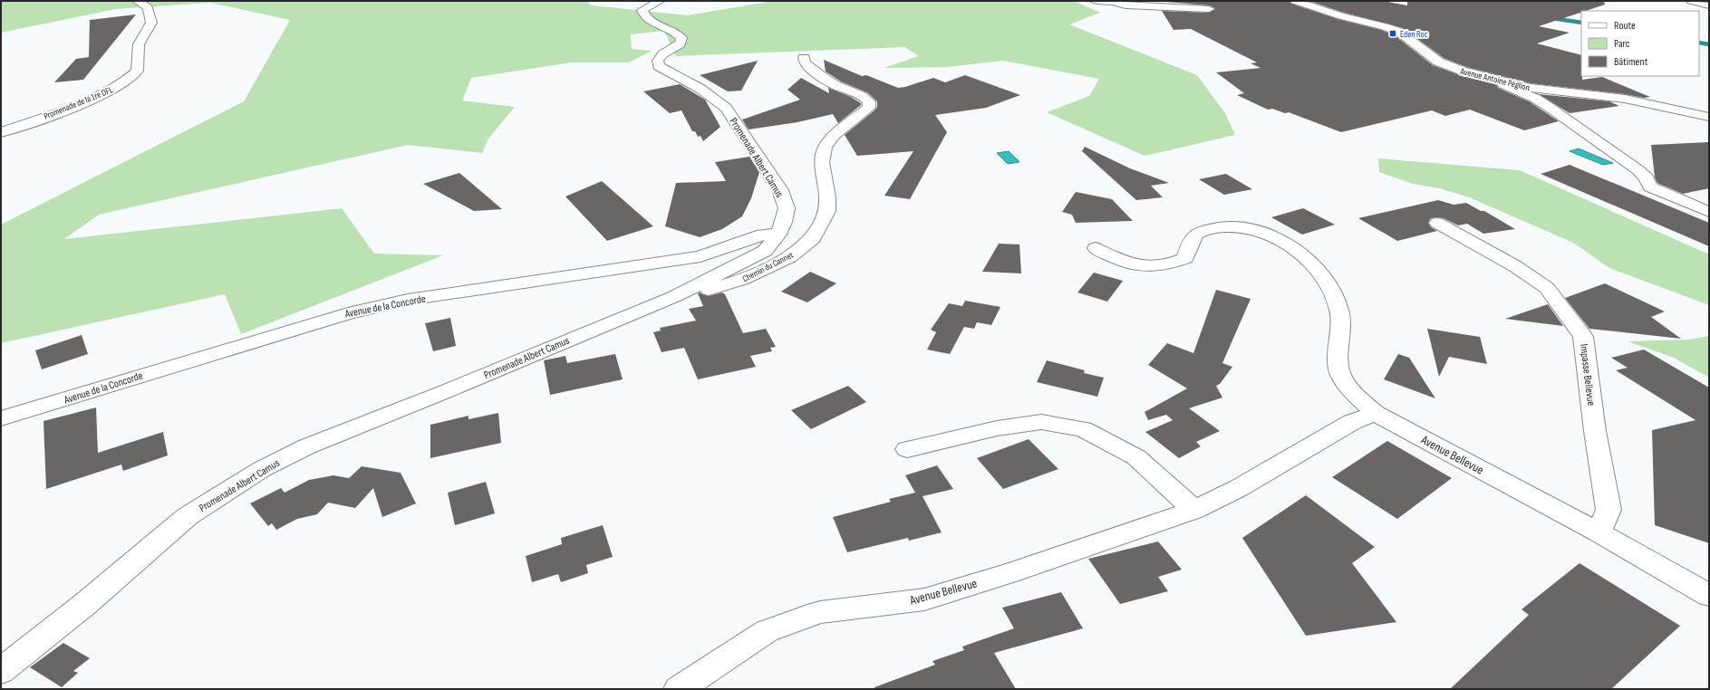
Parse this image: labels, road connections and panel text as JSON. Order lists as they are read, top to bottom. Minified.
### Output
{"streets":{"street":["Avenue Antoine Péglion","Promenade de la 1re DFL","Promenade Albert Camus","Chemin du Cannet","Avenue de la Concorde","Impasse Bellevue","Avenue Bellevue"]},"crossings":[["Promenade Albert Camus","Chemin du Cannet"],["Promenade Albert Camus","Avenue de la Concorde"],["Impasse Bellevue","Avenue Bellevue"]],"places":{"transit":["Eden Roc"]},"legend":["Route","Parc","Bâtiment"]}
